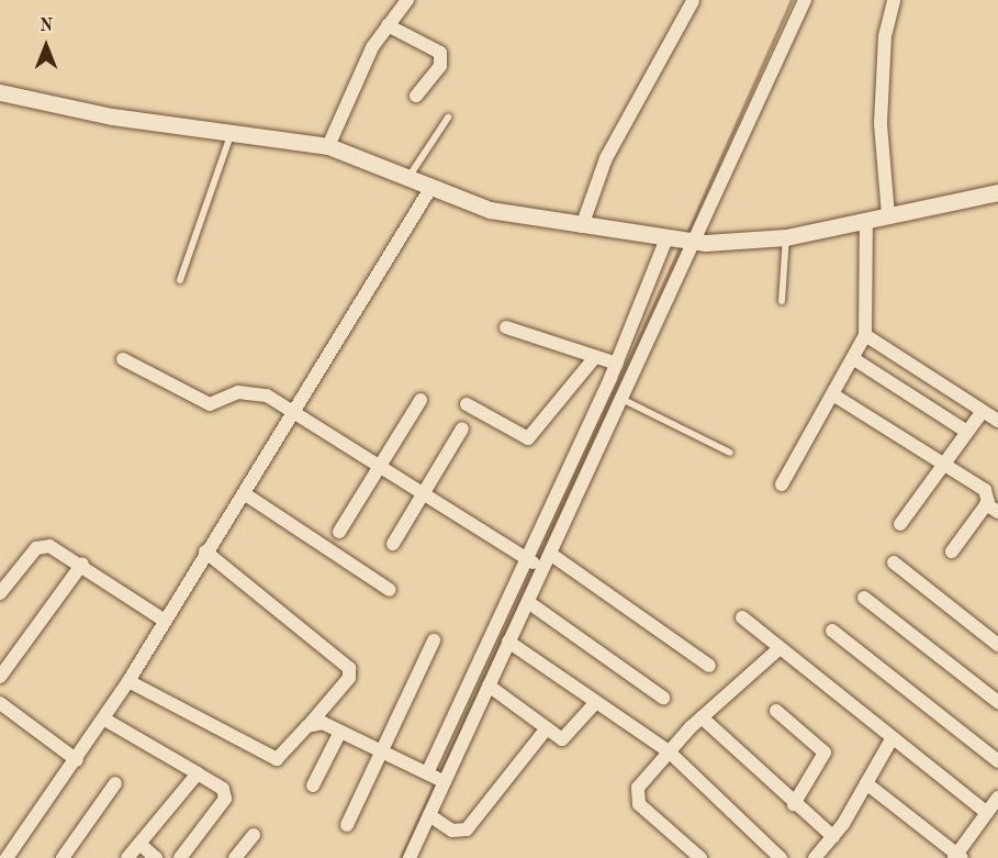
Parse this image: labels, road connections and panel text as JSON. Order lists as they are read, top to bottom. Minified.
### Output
{"north":"top"}
